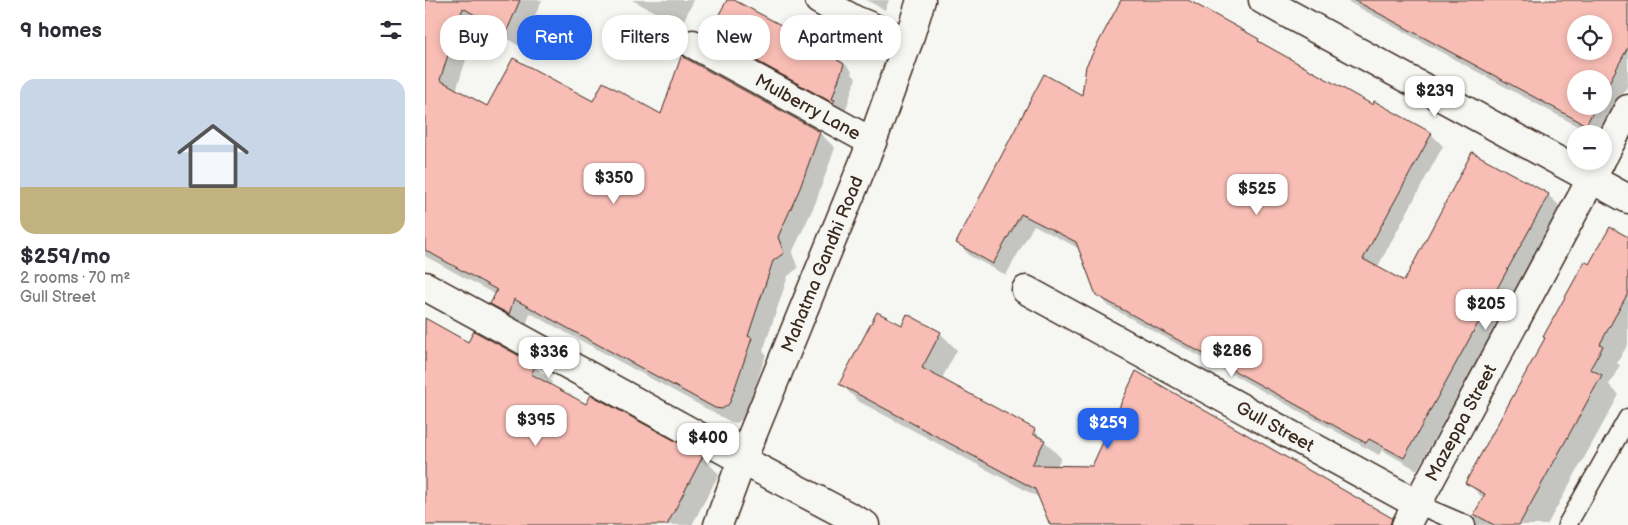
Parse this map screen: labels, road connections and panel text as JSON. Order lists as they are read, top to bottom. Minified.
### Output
{"streets":{"street":["Mulberry Lane","Mahatma Gandhi Road","Mazeppa Street","Gull Street"]},"crossings":[["Mulberry Lane","Mahatma Gandhi Road"],["Mazeppa Street","Gull Street"]],"page":{"heading":"9 homes","map_buttons":["+","−"],"chip":["Buy","Rent","Filters","New","Apartment"],"list":[{"name":"$259/mo","note":"2 rooms · 70 m² · Gull Street"}],"price":["$239","$350","$525","$205","$286","$336","$395","$259","$400"]}}
